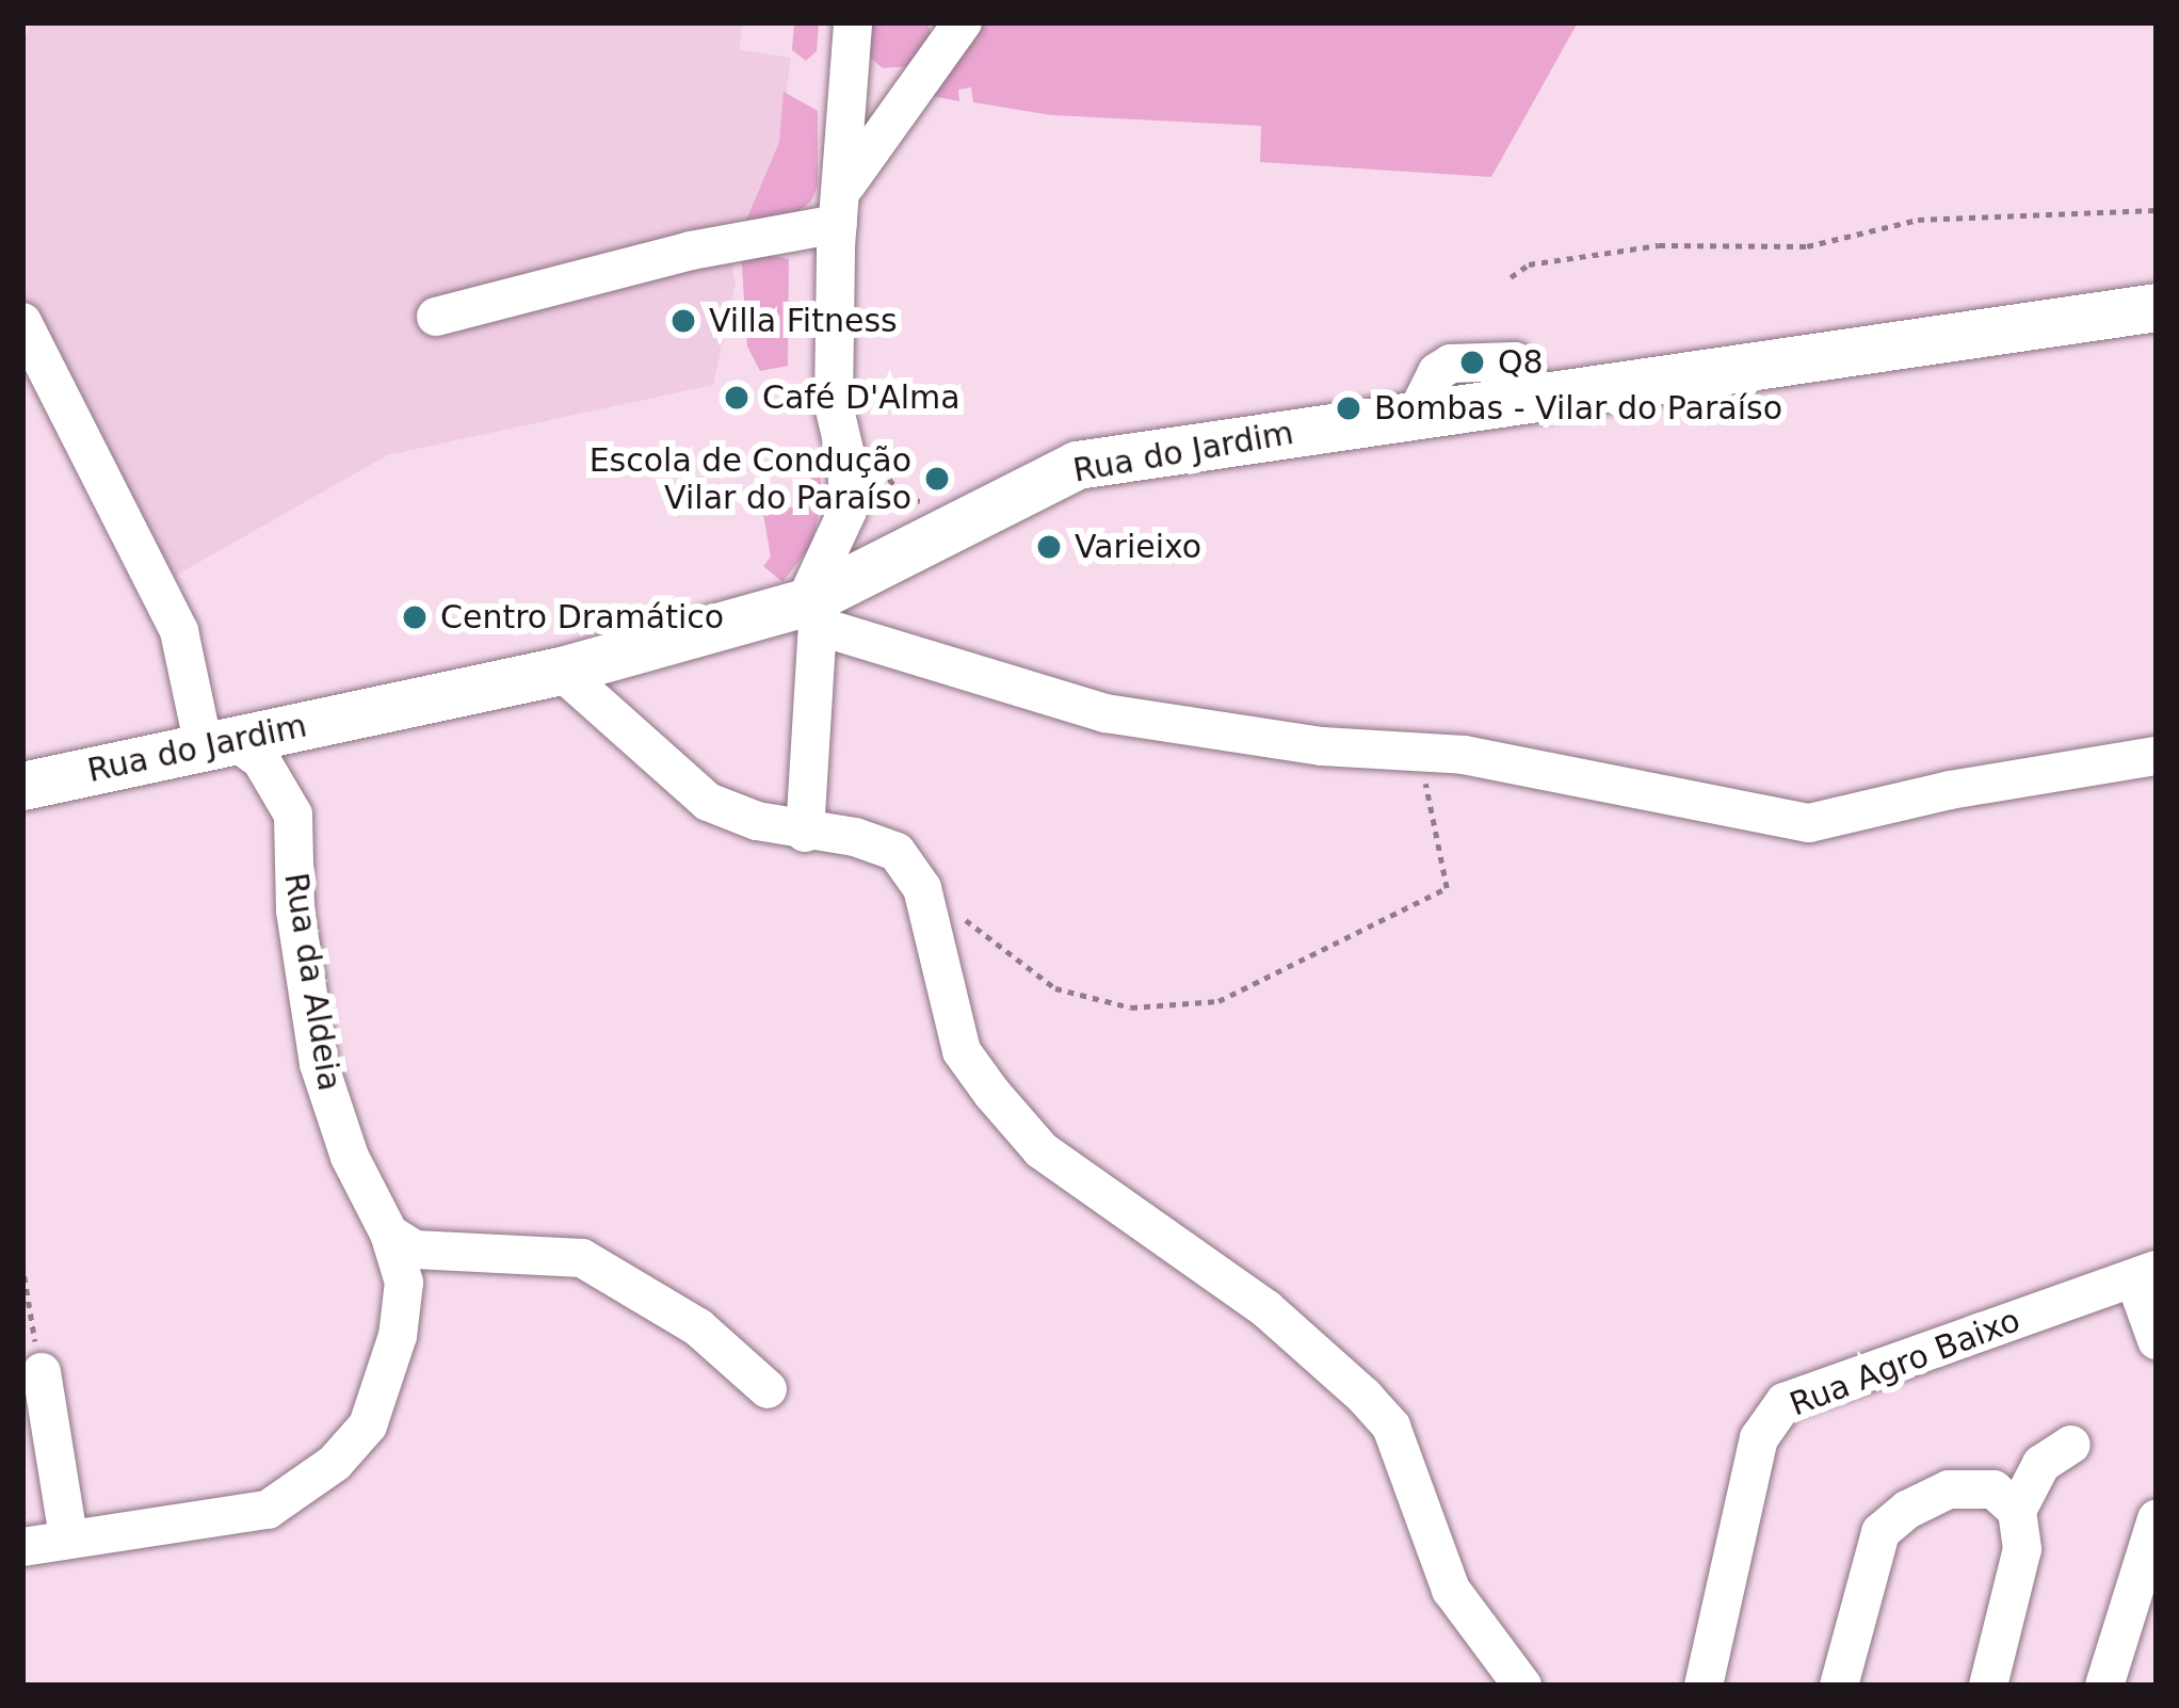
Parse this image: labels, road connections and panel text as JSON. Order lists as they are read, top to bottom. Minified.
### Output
{"streets":{"main road":["Rua do Jardim"],"street":["Rua da Aldeia","Rua Agro Baixo"]},"crossings":[["Rua do Jardim","Rua da Aldeia"]],"places":["Villa Fitness","Q8","Café D'Alma","Bombas - Vilar do Paraíso","Escola de Condução Vilar do Paraíso","Varieixo","Centro Dramático"]}
